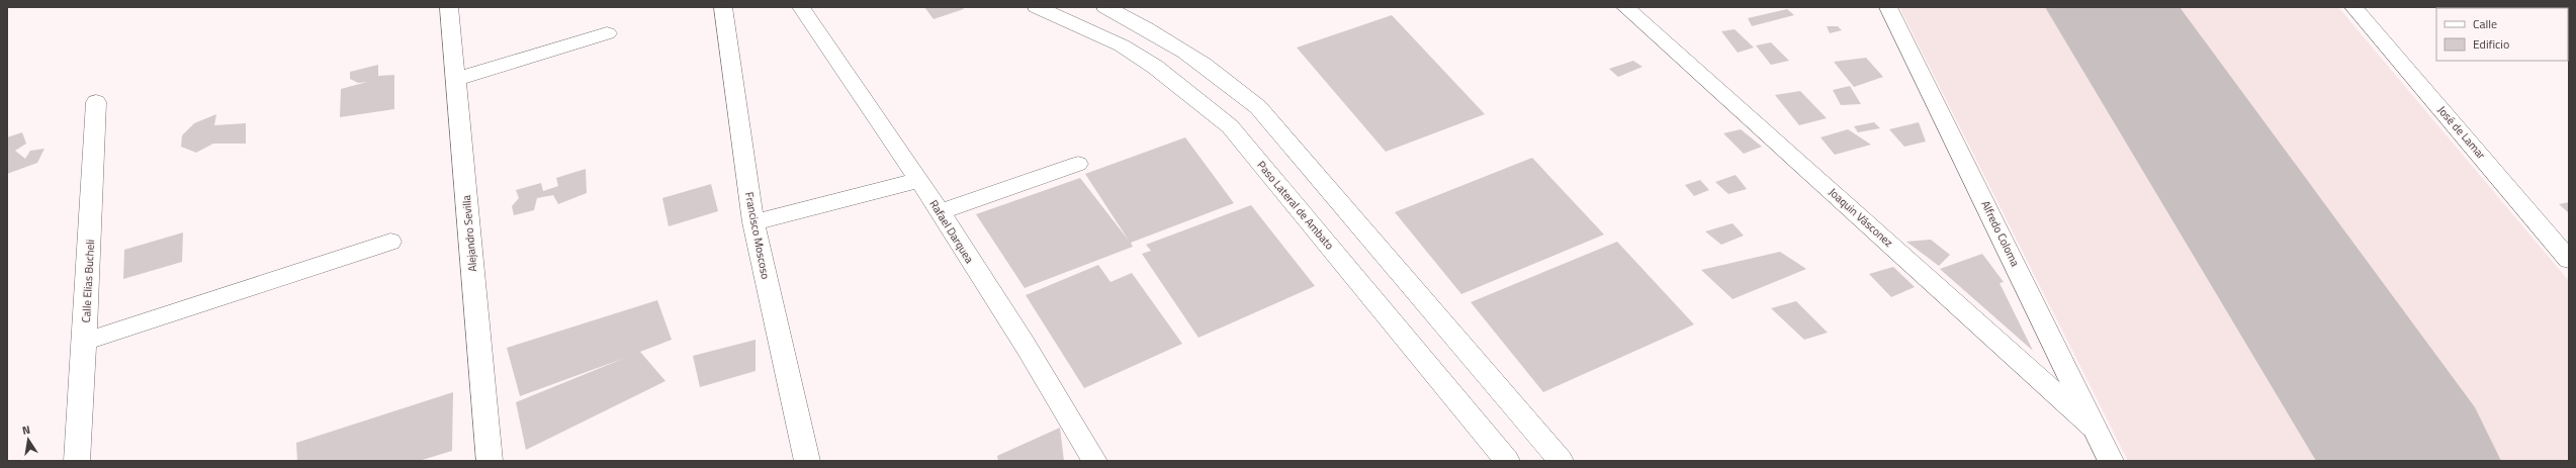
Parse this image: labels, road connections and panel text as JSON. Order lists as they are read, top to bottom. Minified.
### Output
{"streets":{"main road":["José de Lamar","Paso Lateral de Ambato","Joaquin Vásconez","Rafael Darquea","Alejandro Sevilla","Alfredo Coloma","Francisco Moscoso","Calle Elias Bucheli"]},"crossings":[["Joaquin Vásconez","Alfredo Coloma"]],"legend":["Calle","Edificio"],"north":"top"}
